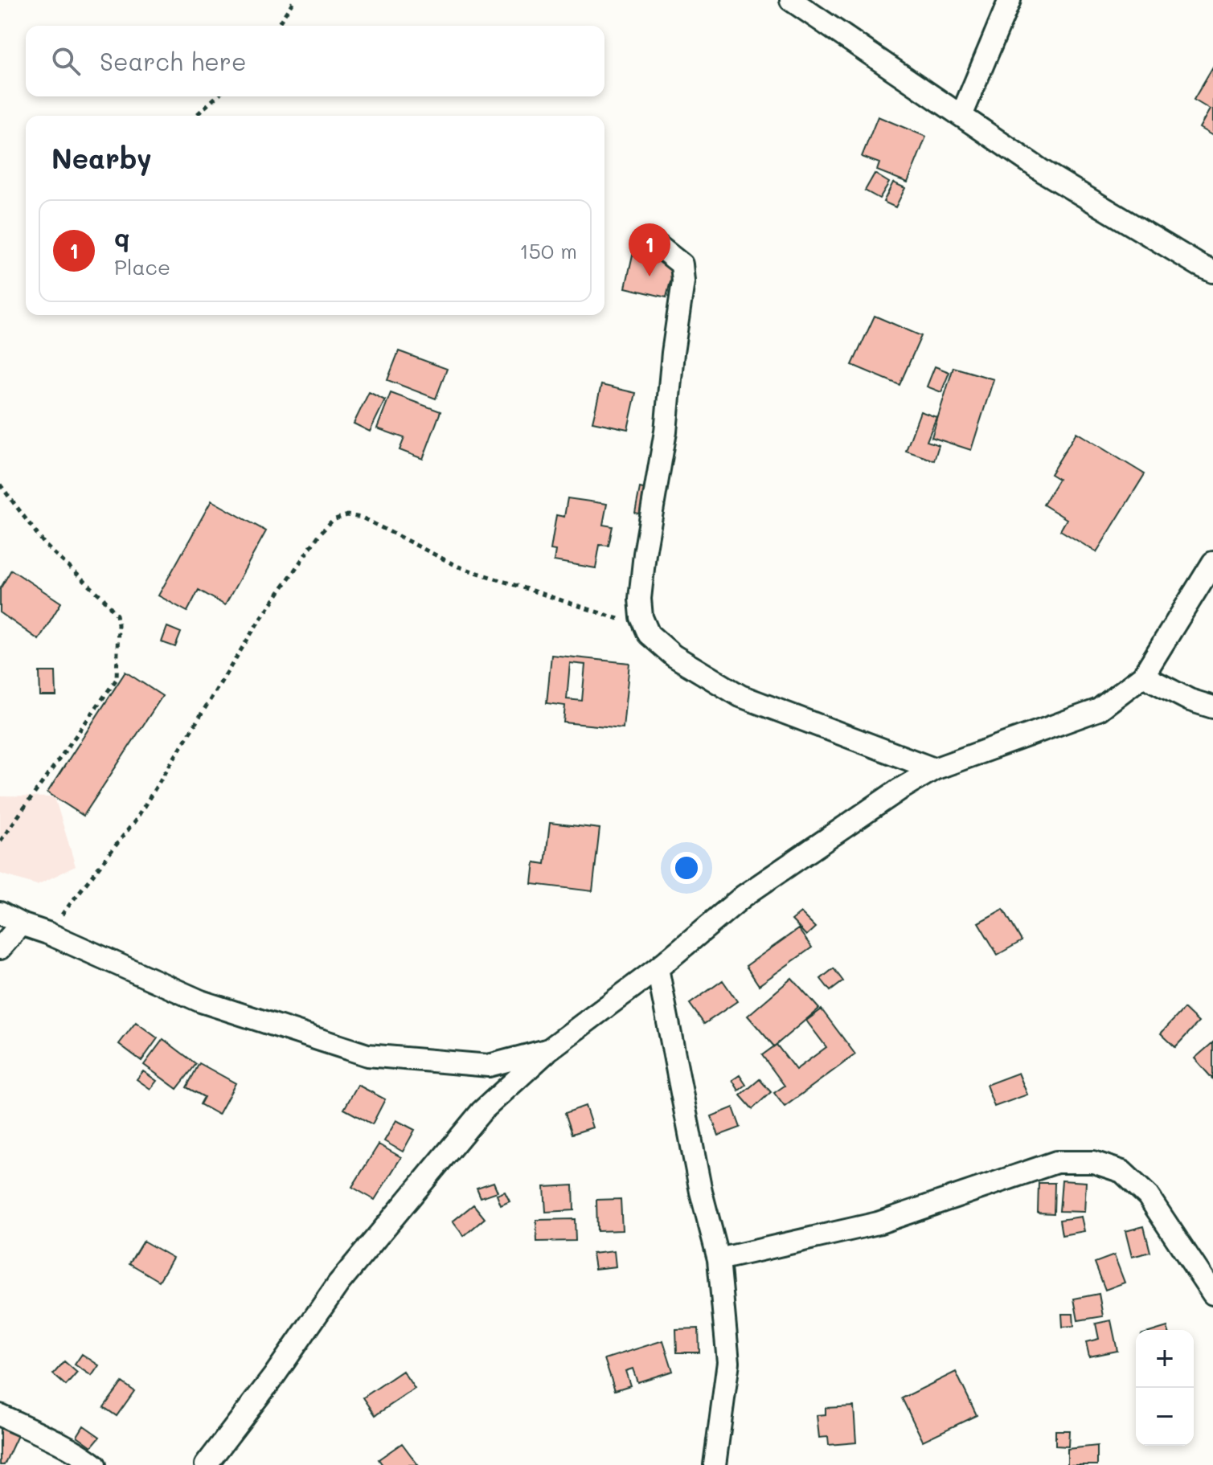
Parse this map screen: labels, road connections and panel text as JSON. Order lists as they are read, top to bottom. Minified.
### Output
{"page":{"search":"Search here","heading":"Nearby","list":[{"mark":"1","name":"q","note":"Place","value":"150 m"}],"pins":"1","map_buttons":["+","−"]}}
